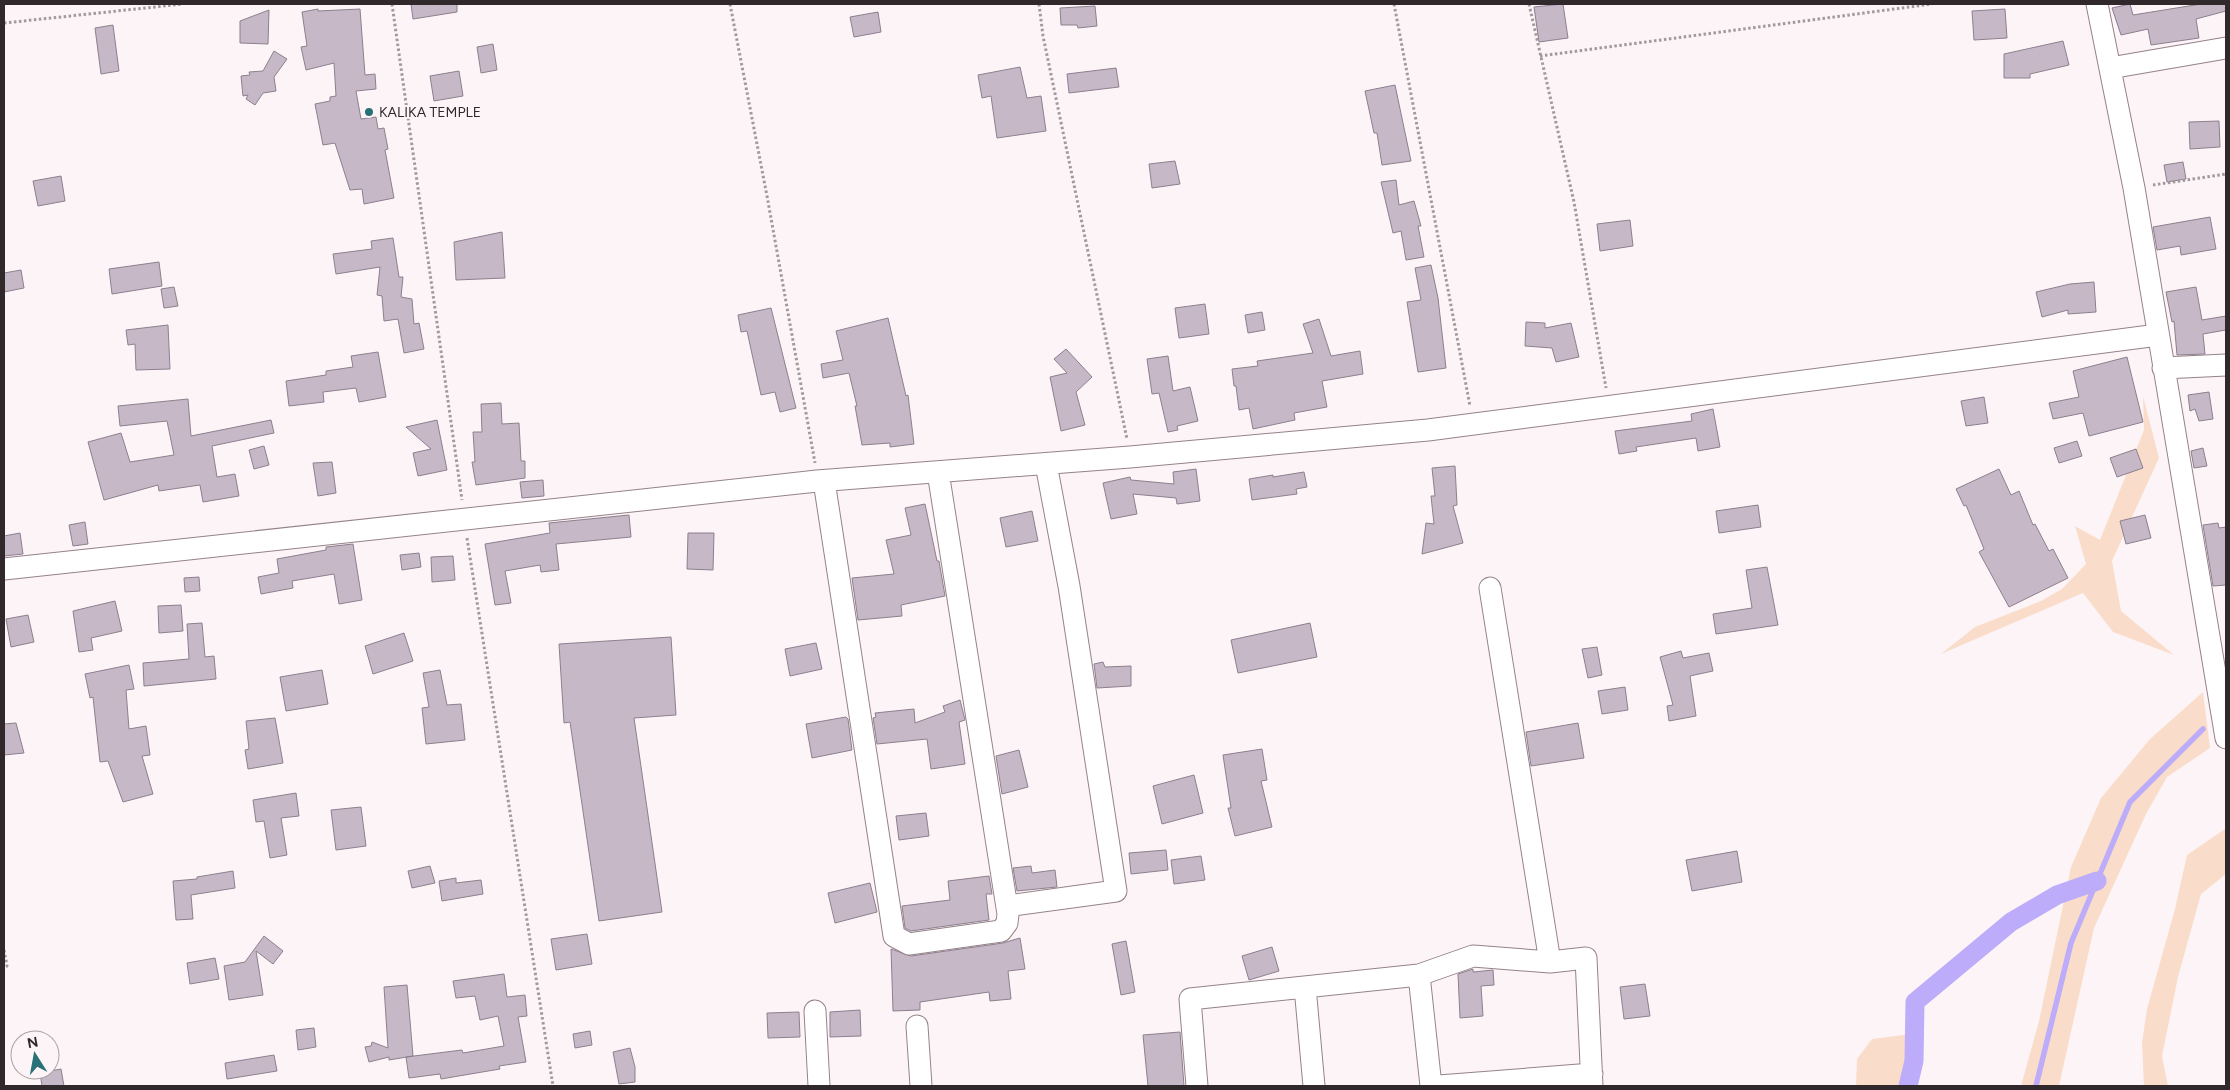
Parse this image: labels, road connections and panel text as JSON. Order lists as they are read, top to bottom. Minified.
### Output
{"places":["KALIKA TEMPLE"],"north":"top"}
